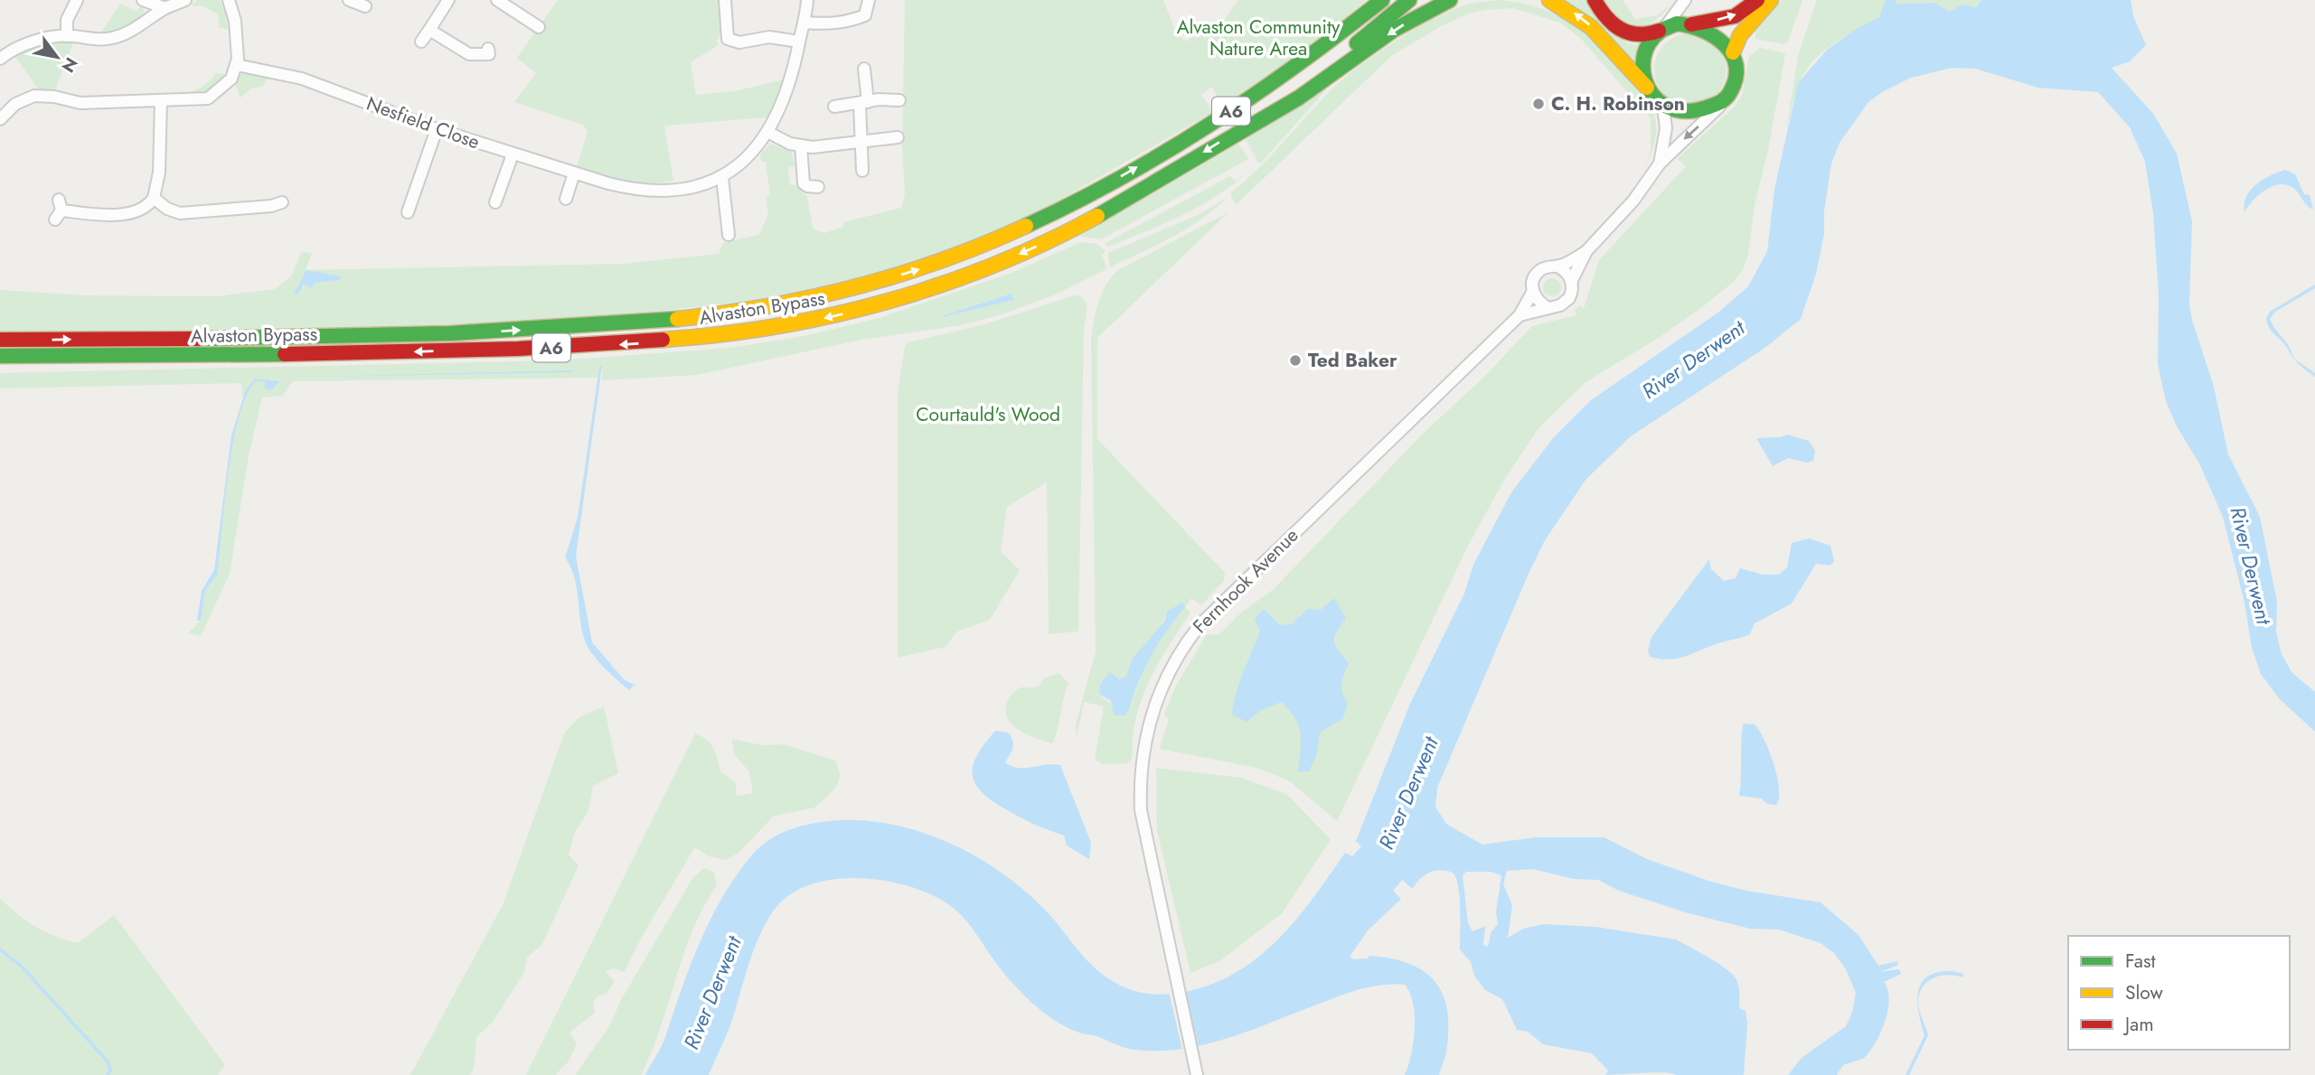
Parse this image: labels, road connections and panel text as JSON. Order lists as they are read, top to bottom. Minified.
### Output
{"streets":{"highway":["A6","Alvaston Bypass"],"street":["Nesfield Close","Fernhook Avenue"]},"water":["River Derwent"],"parks":["Alvaston Community Nature Area","Courtauld's Wood"],"places":["C. H. Robinson","Ted Baker"],"legend":["Fast","Slow","Jam"],"north":"bottom right"}
